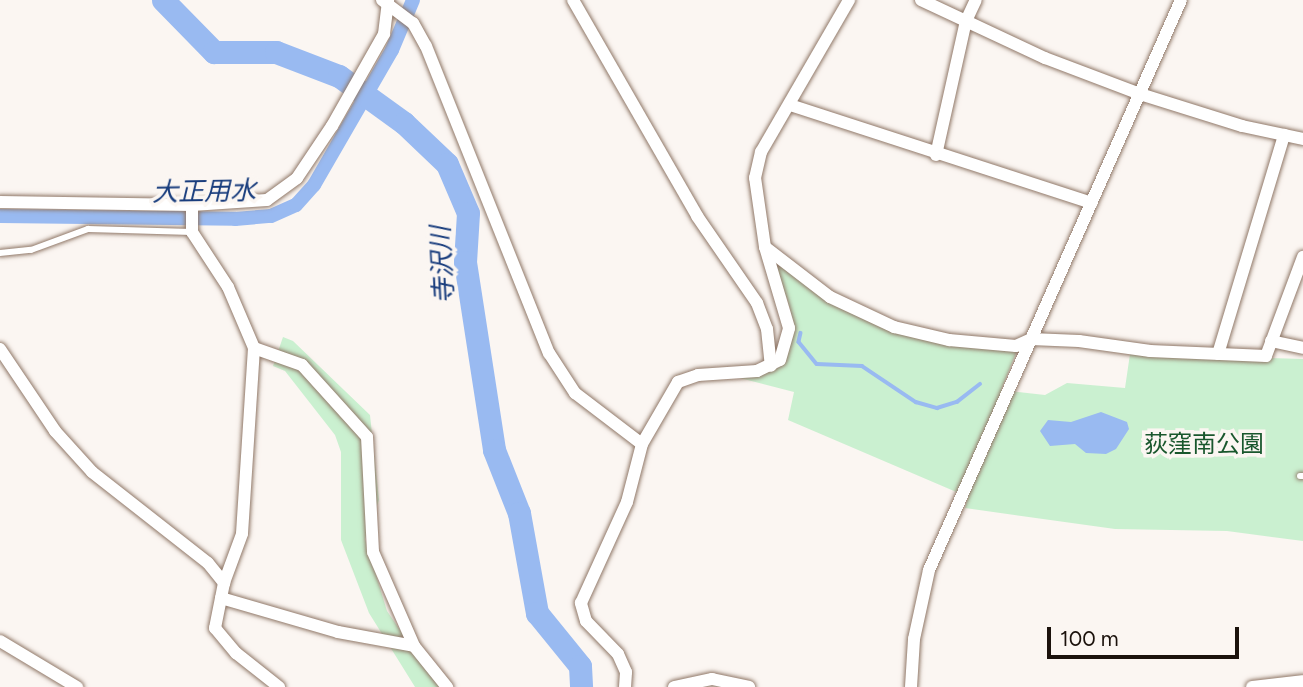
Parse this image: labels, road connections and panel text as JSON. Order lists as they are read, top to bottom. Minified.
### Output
{"water":["大正用水","寺沢川"],"parks":["荻窪南公園"],"scale_bar":"100 m"}
